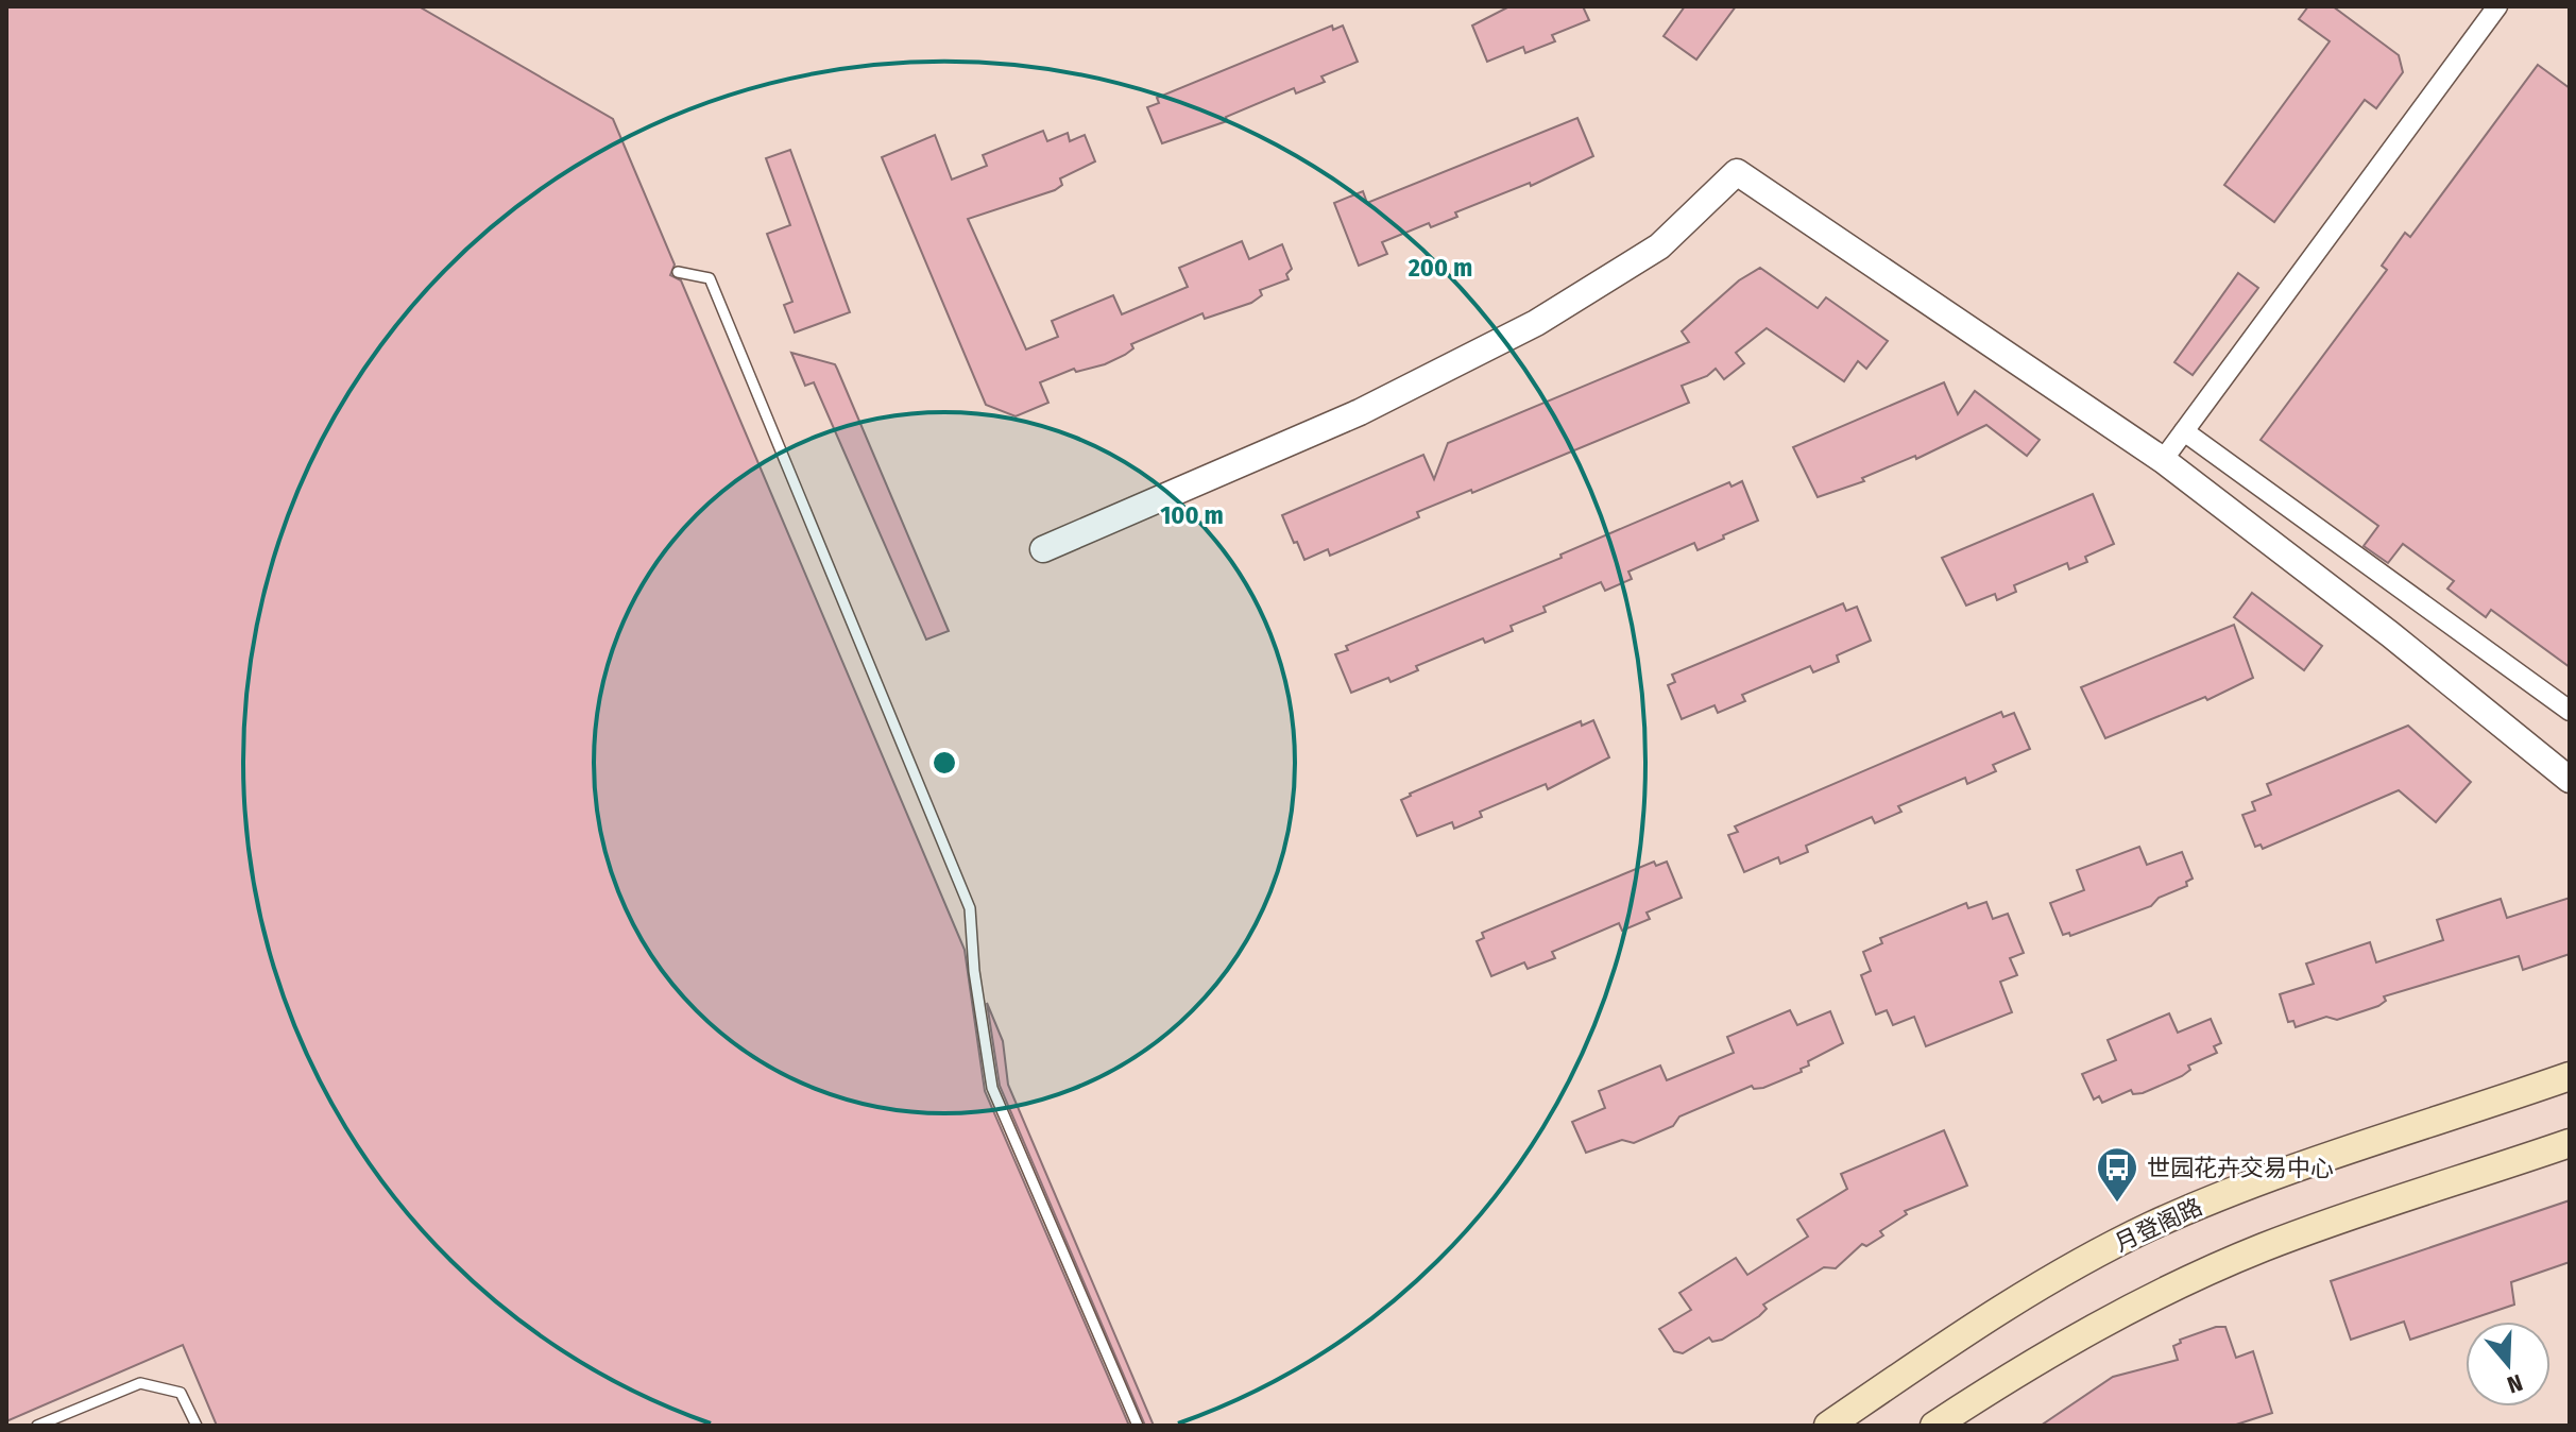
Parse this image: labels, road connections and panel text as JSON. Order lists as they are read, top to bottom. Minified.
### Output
{"streets":{"main road":["月登阁路"]},"places":{"bus stop":["世园花卉交易中心"]},"north":"bottom","rings":["200 m","100 m"]}
